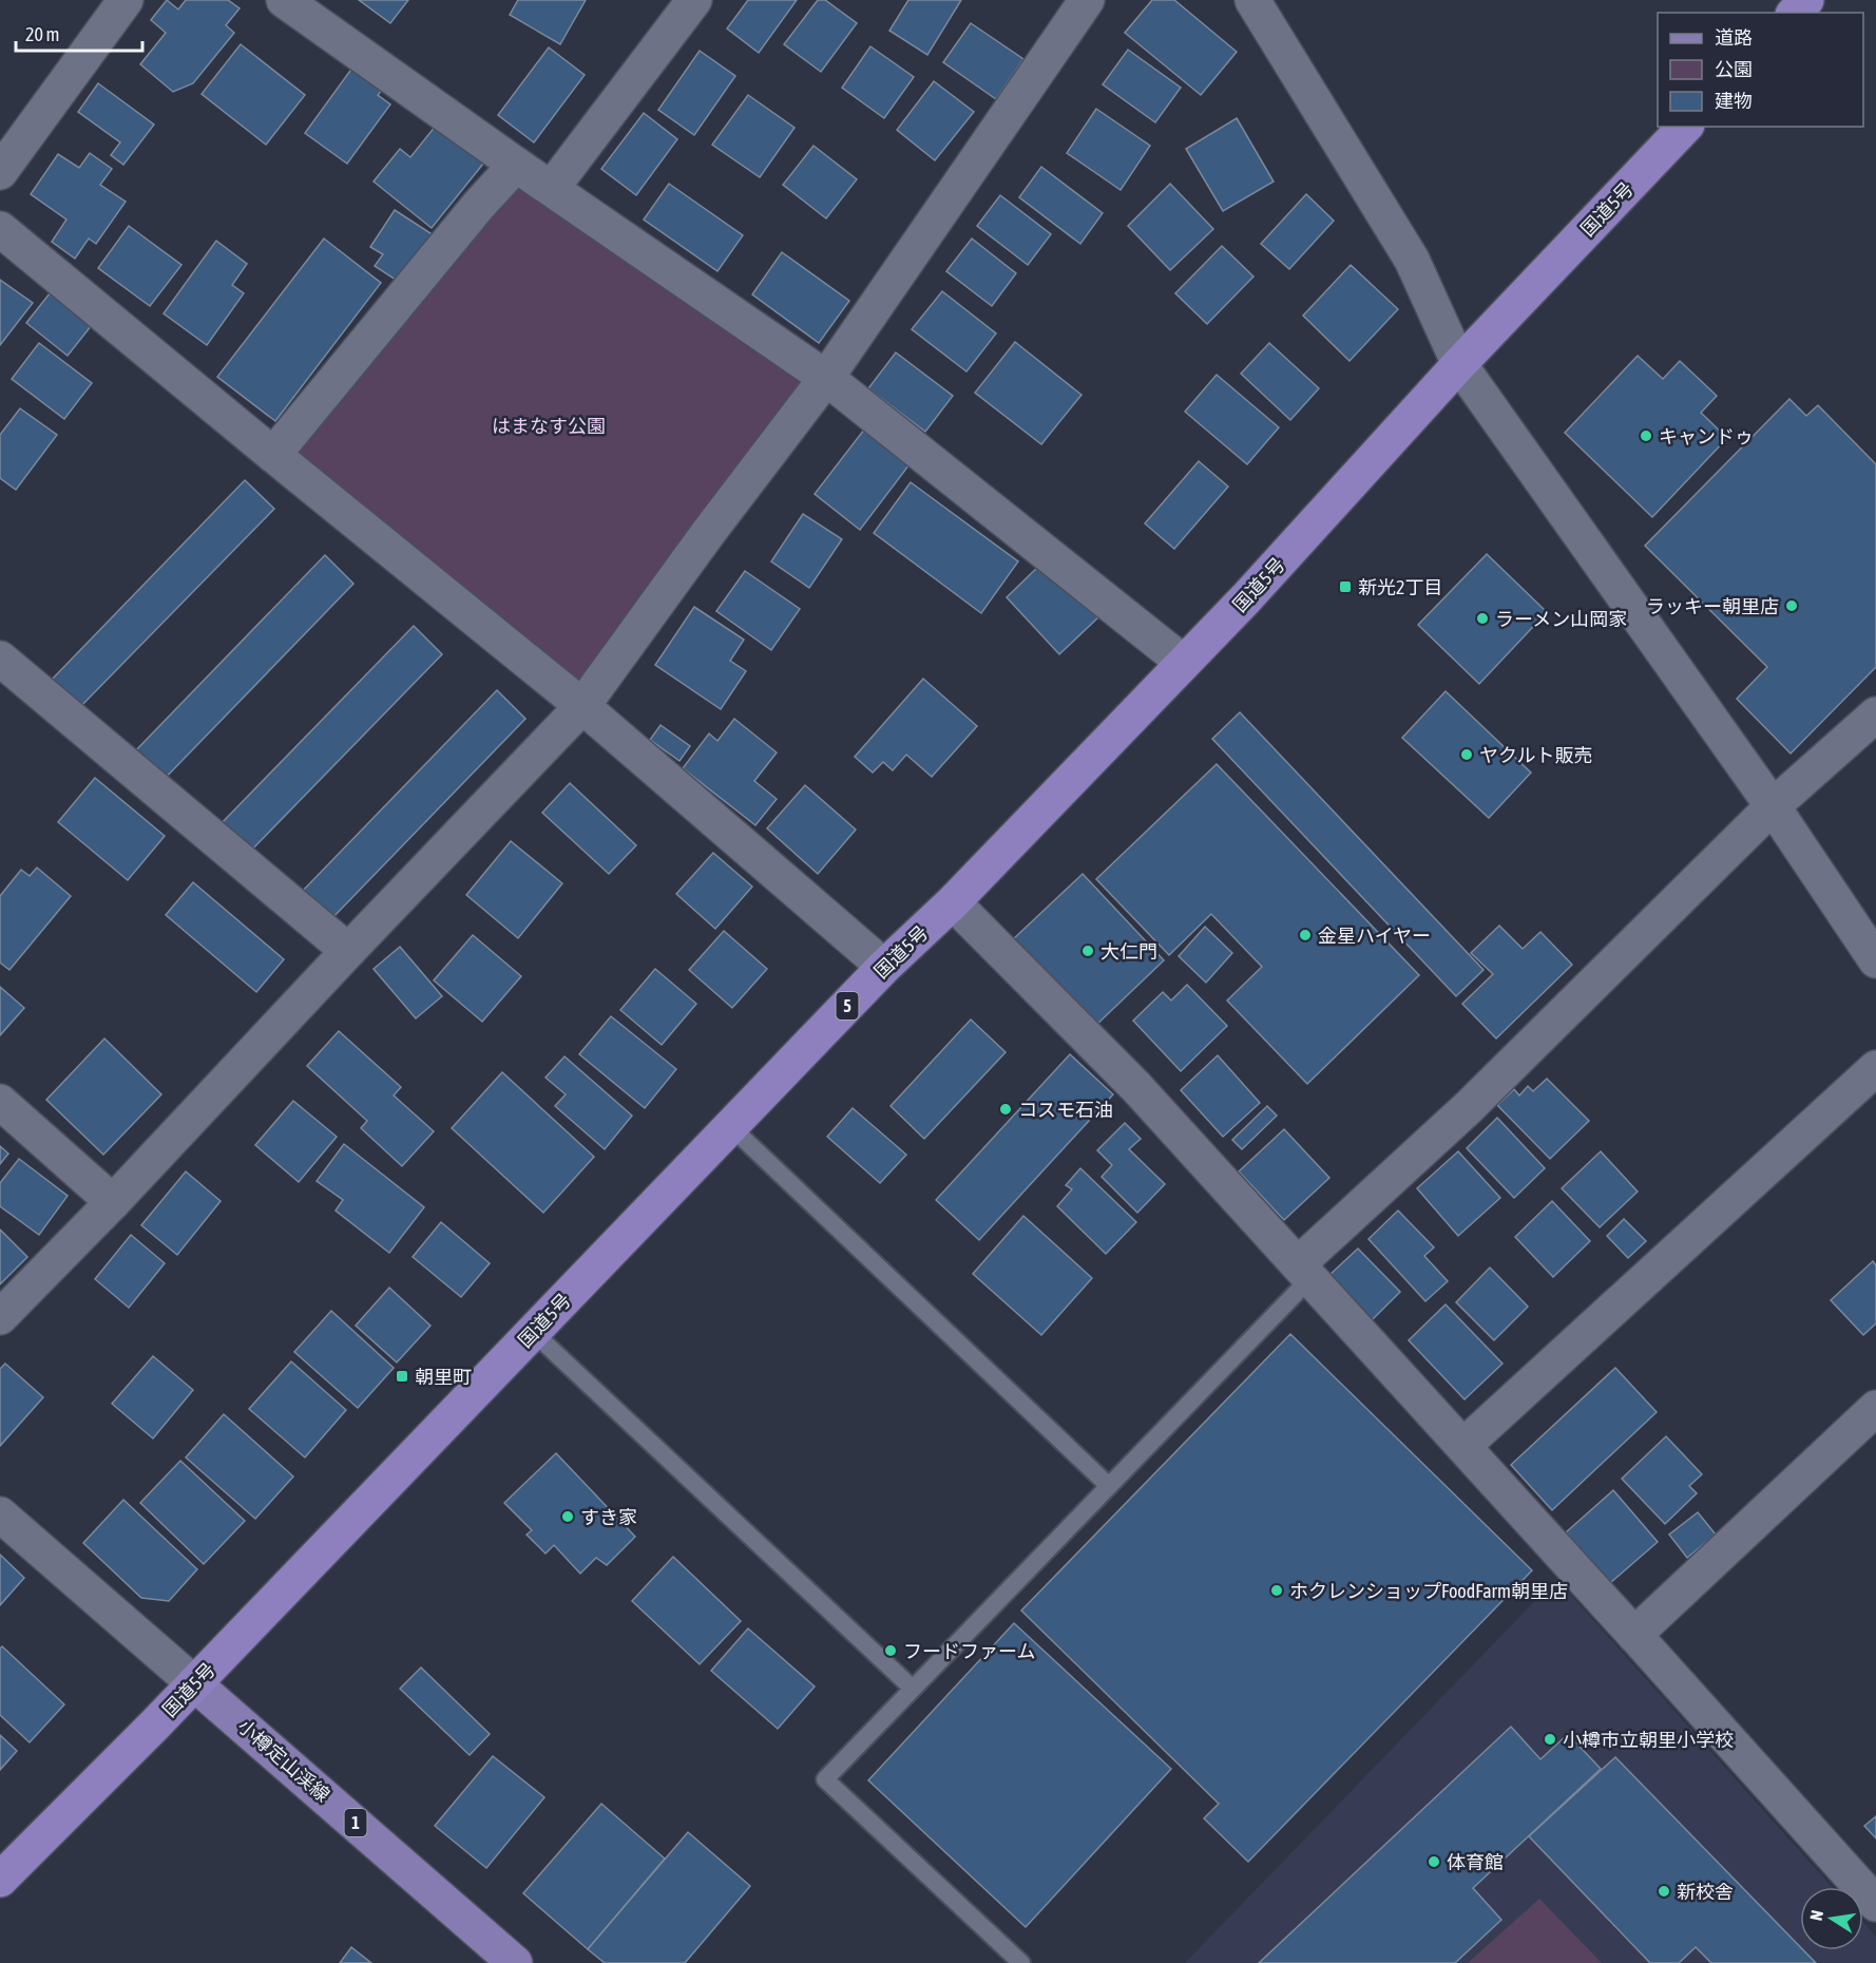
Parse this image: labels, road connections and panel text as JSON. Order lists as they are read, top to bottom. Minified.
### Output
{"streets":{"highway":["国道5号","5"],"main road":["小樽定山渓線","1"]},"crossings":[["国道5号","小樽定山渓線"]],"parks":["はまなす公園"],"places":{"other":["キャンドゥ","ラッキー朝里店","ラーメン山岡家","ヤクルト販売","金星ハイヤー","大仁門","コスモ石油","すき家","ホクレンショップFoodFarm朝里店","フードファーム","小樽市立朝里小学校","体育館","新校舎"],"transit":["新光2丁目","朝里町"]},"legend":["道路","公園","建物"],"scale_bar":"20 m","north":"left"}
